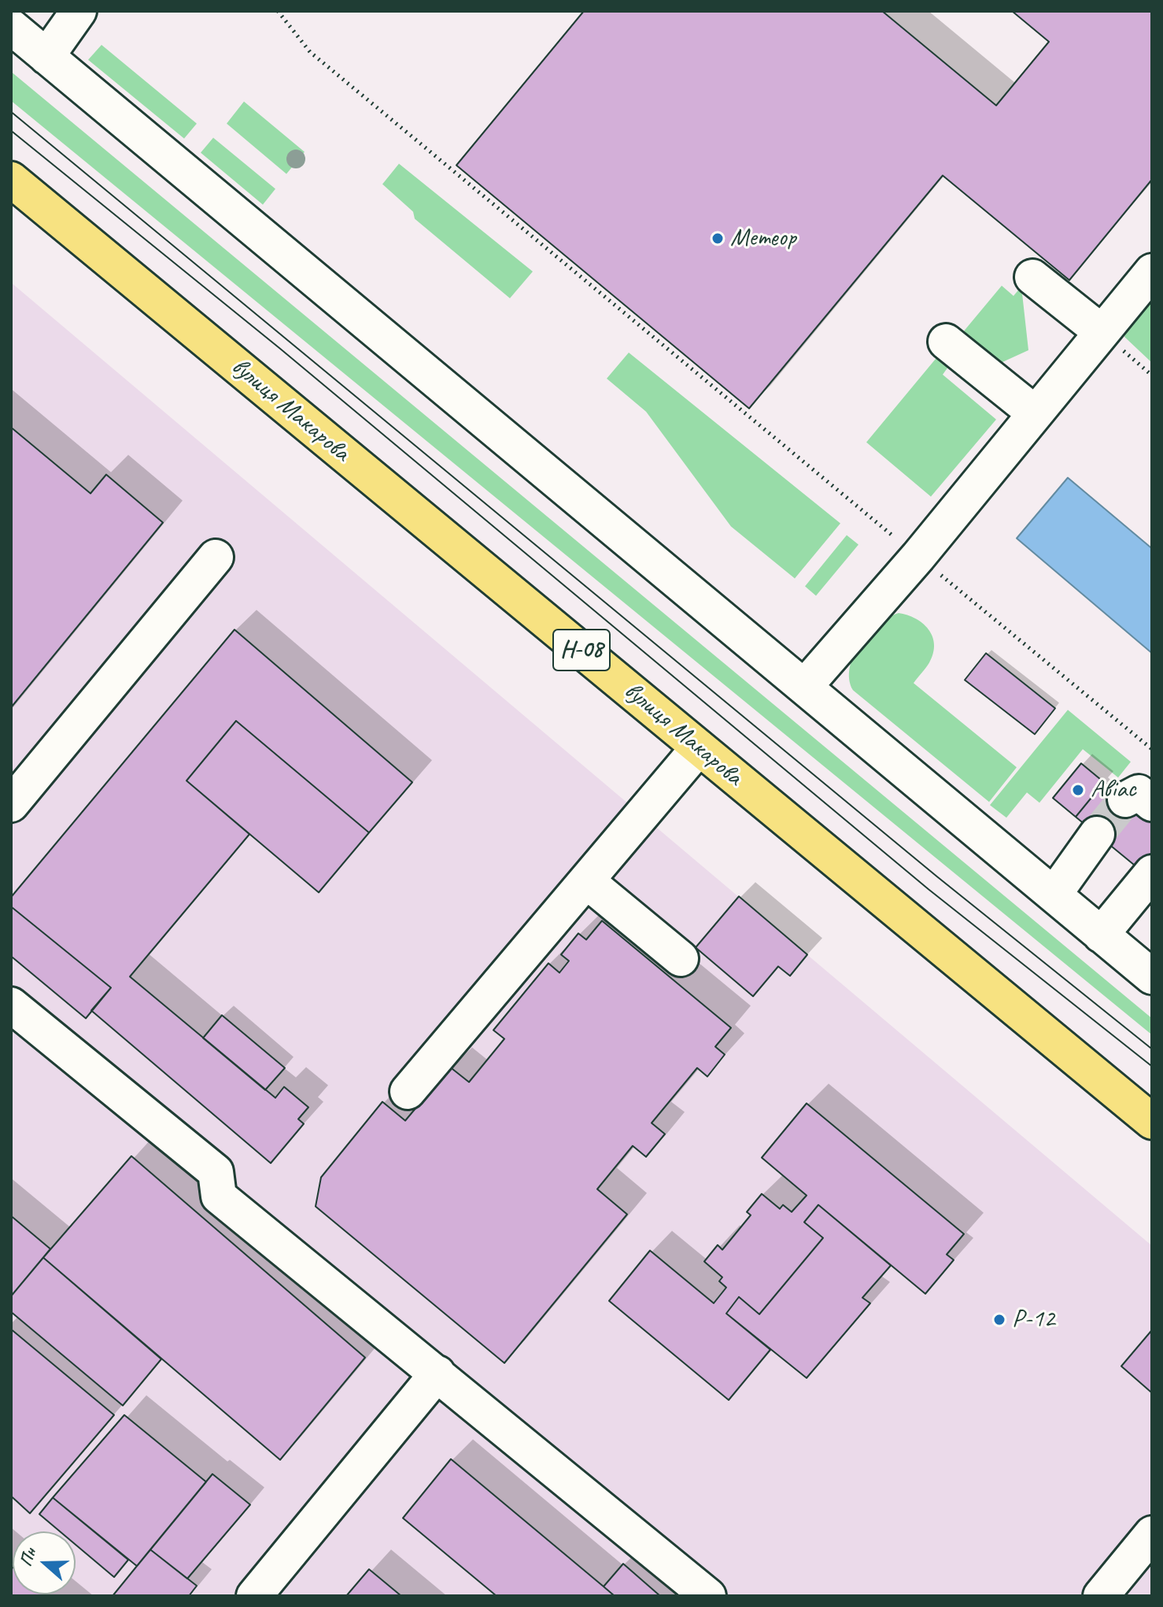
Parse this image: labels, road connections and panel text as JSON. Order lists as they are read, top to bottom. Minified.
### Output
{"streets":{"main road":["вулиця Макарова","Н-08"]},"places":["Метеор","Авіас","Р-12"],"north":"left"}
